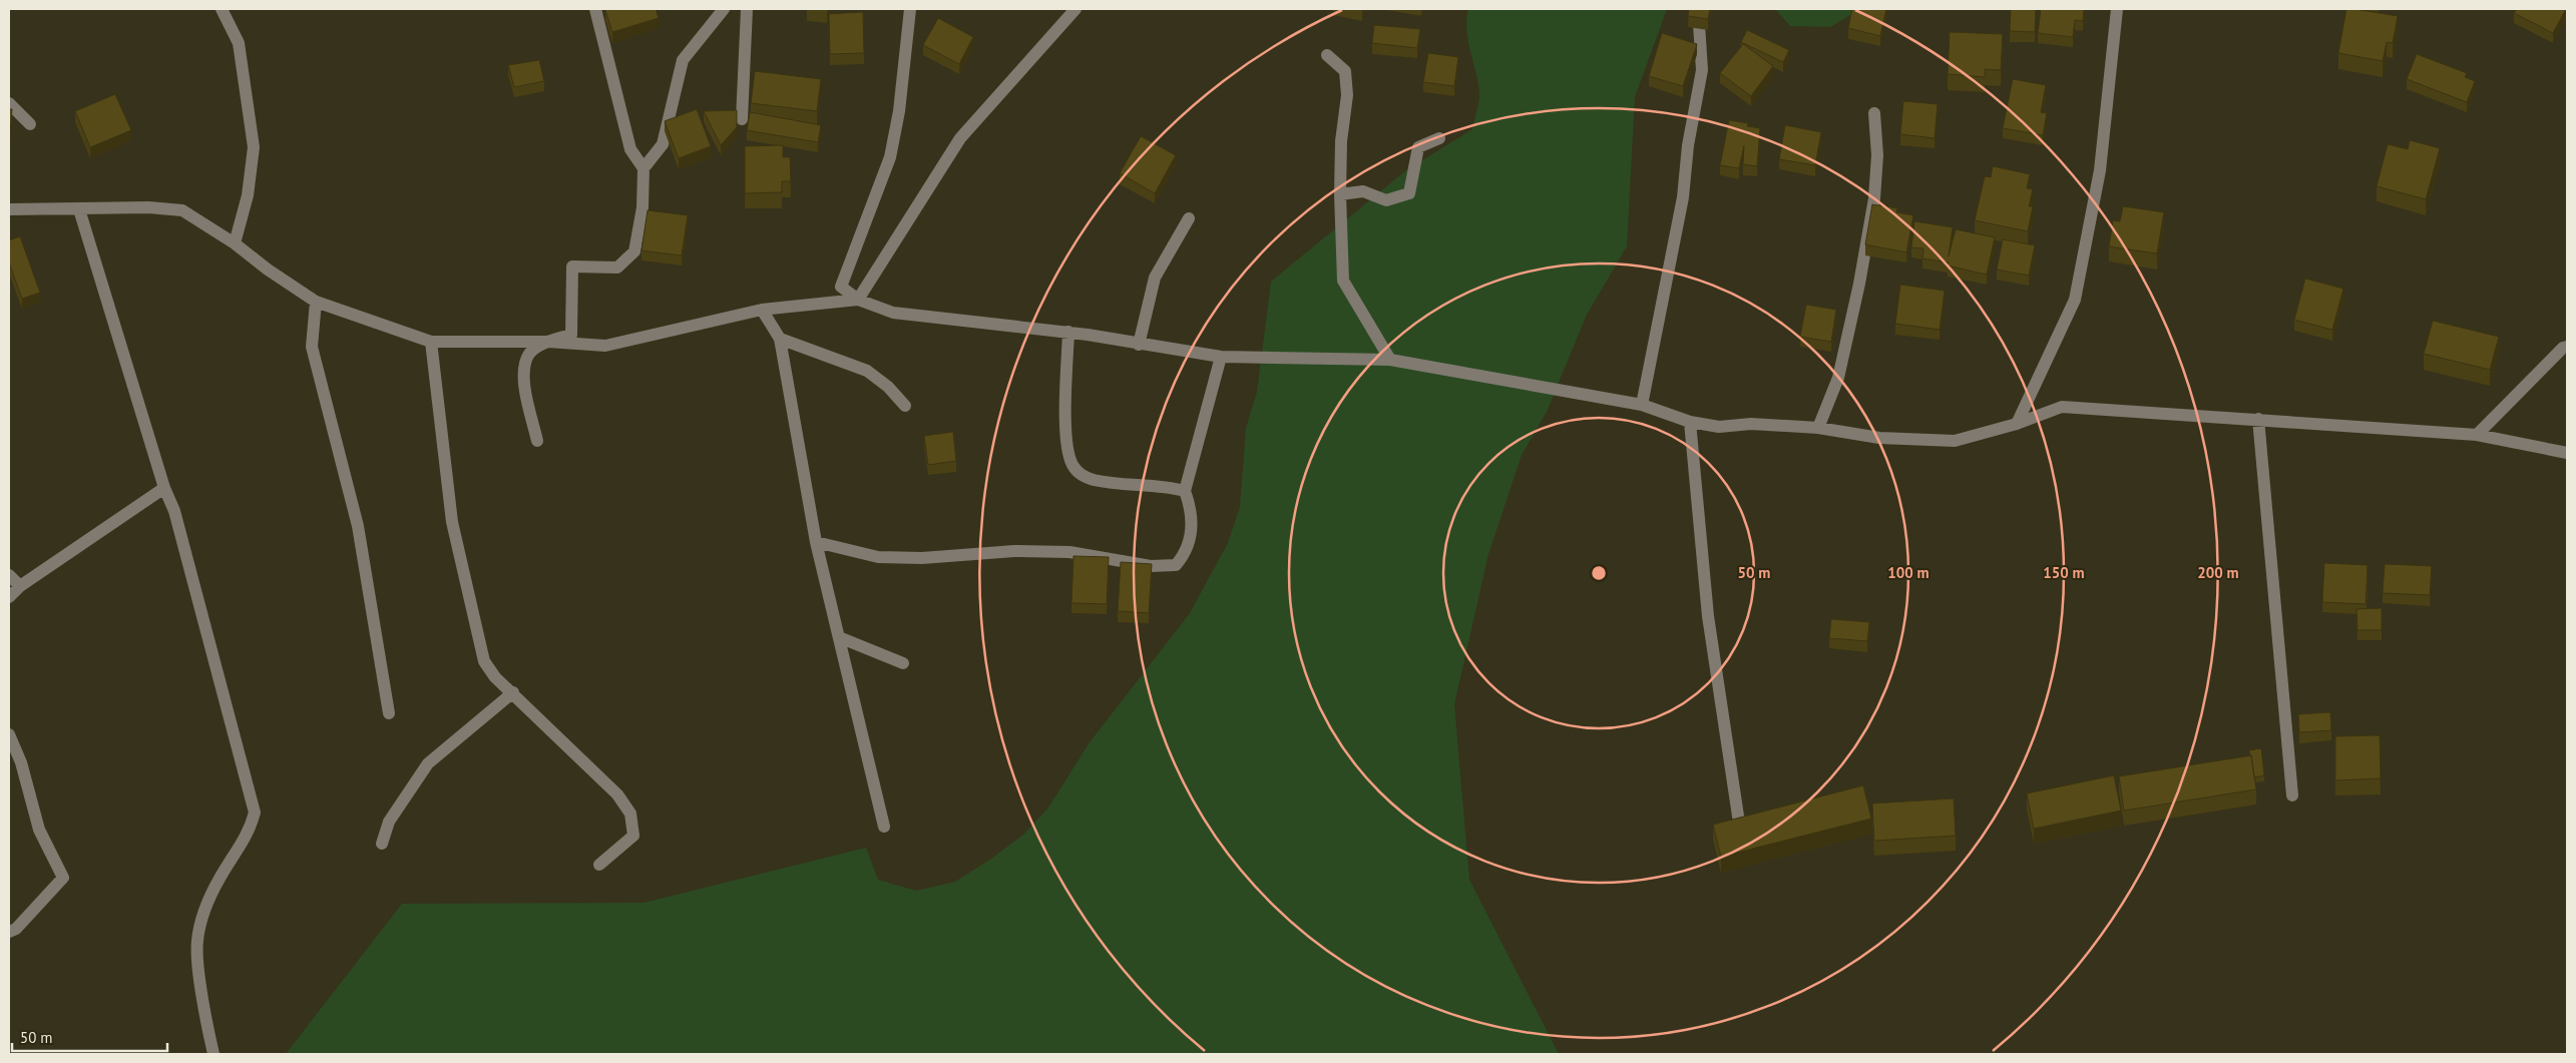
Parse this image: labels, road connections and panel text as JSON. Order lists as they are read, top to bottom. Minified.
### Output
{"scale_bar":"50 m","rings":["50 m","100 m","150 m","200 m"]}
